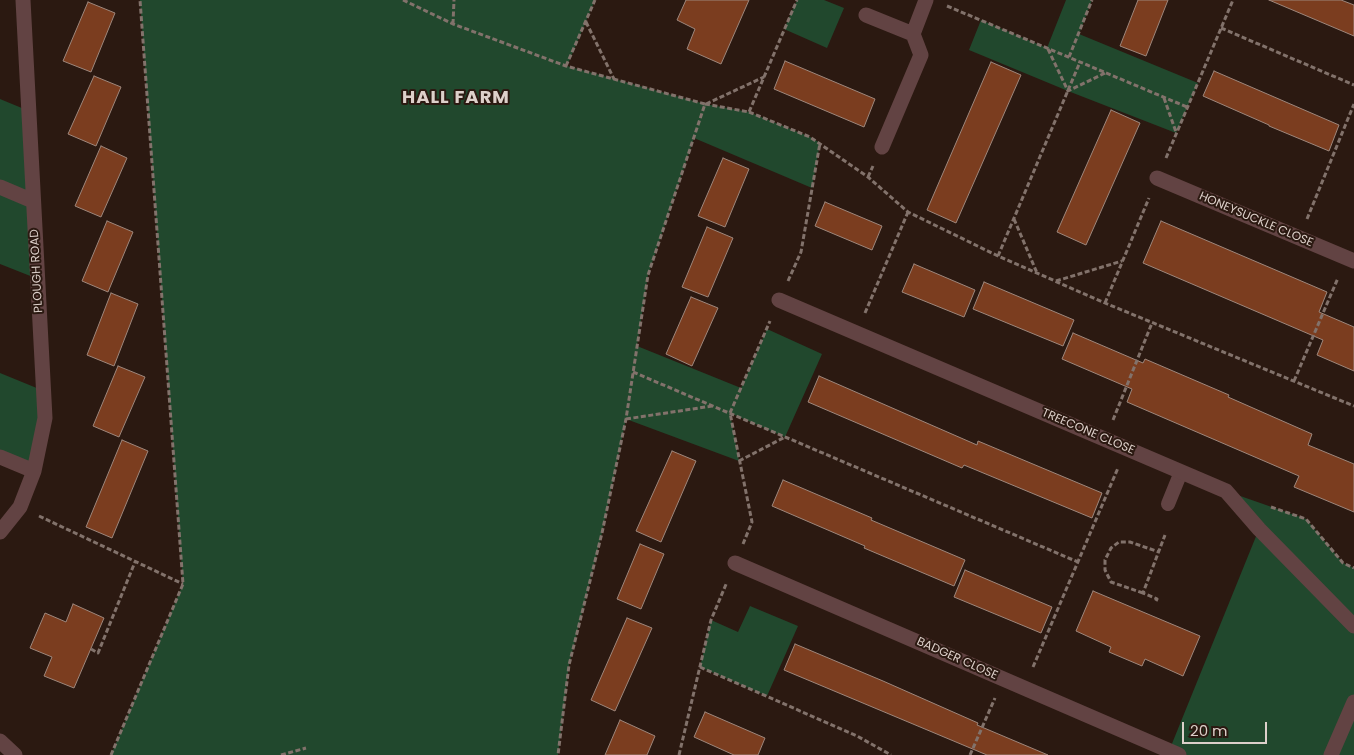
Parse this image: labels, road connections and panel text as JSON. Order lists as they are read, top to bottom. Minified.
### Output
{"streets":{"street":["HONEYSUCKLE CLOSE","PLOUGH ROAD","TREECONE CLOSE","BADGER CLOSE"]},"districts":["HALL FARM"],"scale_bar":"20 m"}
